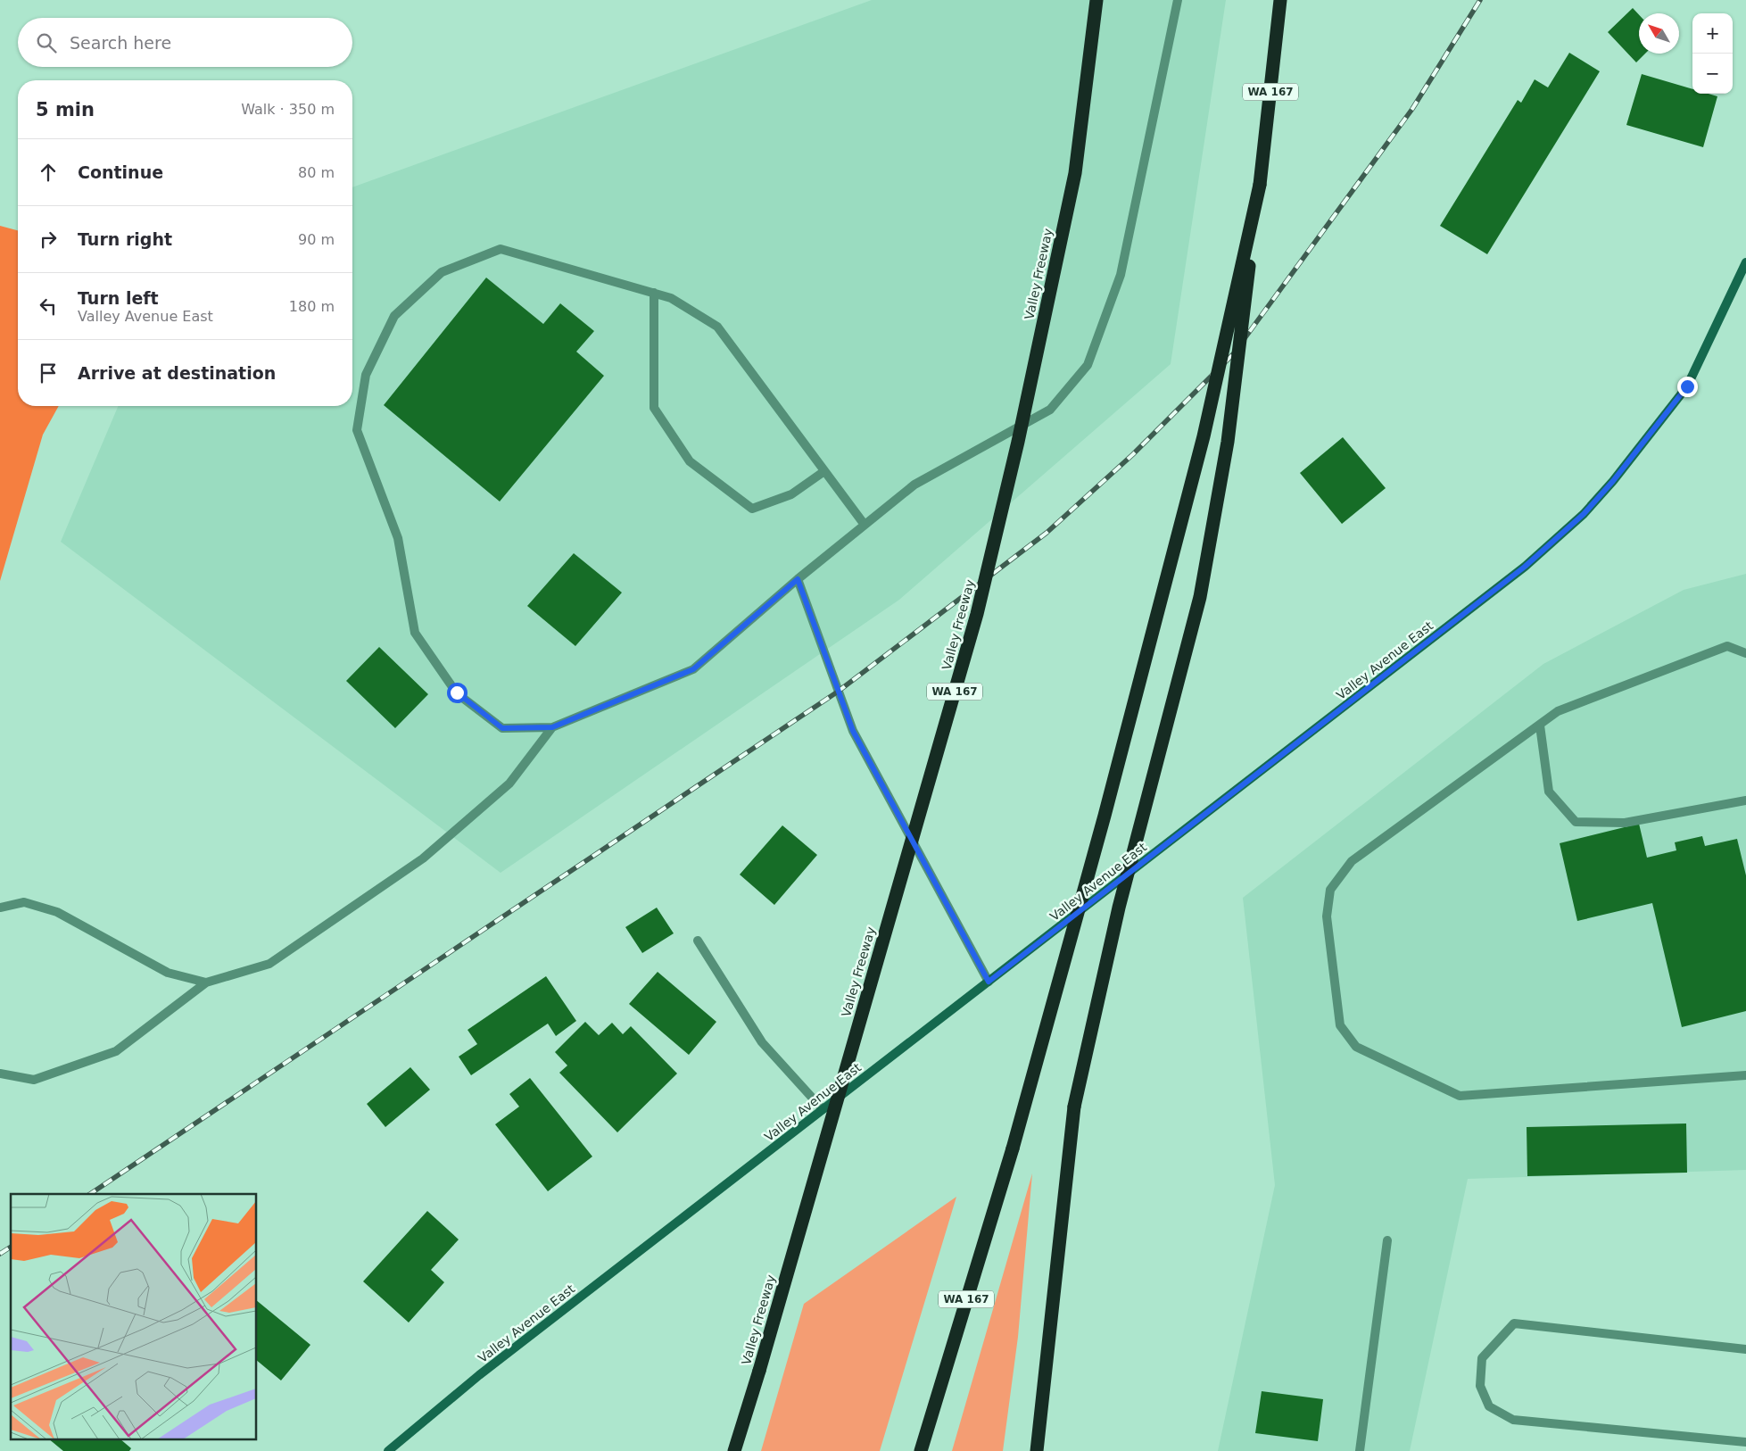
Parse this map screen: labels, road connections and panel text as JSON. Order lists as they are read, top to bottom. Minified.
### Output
{"streets":{"highway":["WA 167","Valley Freeway"],"main road":["Valley Avenue East"]},"north":"top left","page":{"map_buttons":["+","−"],"search":"Search here","heading":["5 min","Walk · 350 m"],"list":[["Continue","80 m"],["Turn right","90 m"],["Turn left","Valley Avenue East","180 m"],"Arrive at destination"]}}
